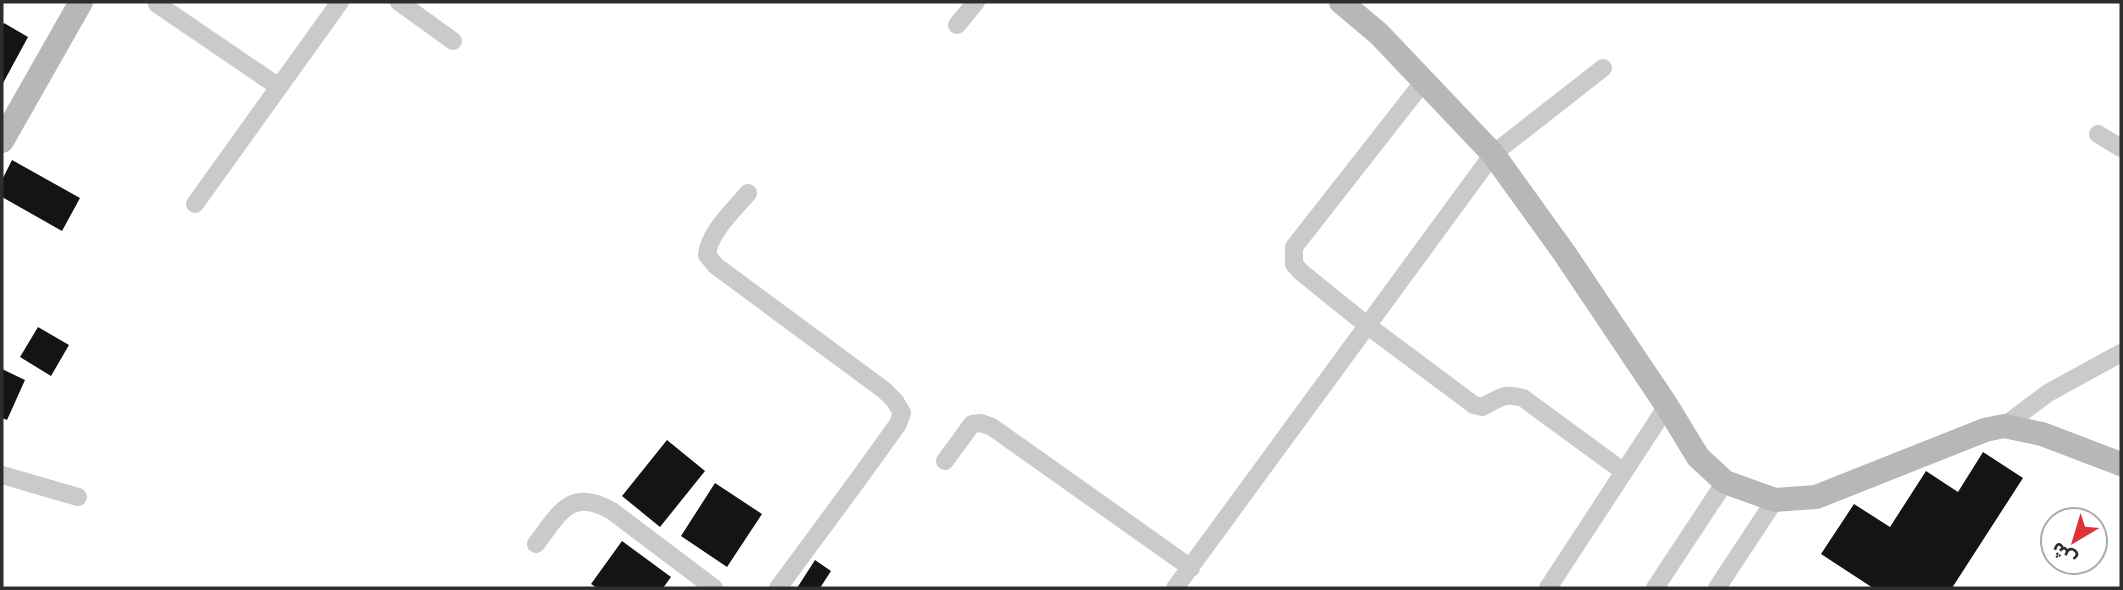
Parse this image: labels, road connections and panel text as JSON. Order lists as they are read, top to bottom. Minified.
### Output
{"north":"bottom left"}
